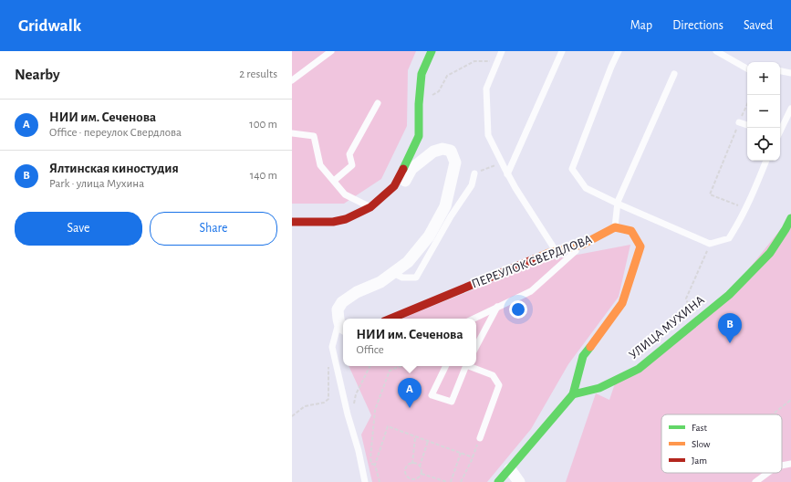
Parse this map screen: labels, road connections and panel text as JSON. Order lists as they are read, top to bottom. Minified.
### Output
{"streets":{"street":["ПЕРЕУЛОК СВЕРДЛОВА","УЛИЦА МУХИНА"]},"legend":["Fast","Slow","Jam"],"page":{"header":"Gridwalk","nav":["Map","Directions","Saved"],"heading":["Nearby","2 results"],"map_buttons":["+","−"],"list":[{"mark":"A","name":"НИИ им. Сеченова","note":"Office · переулок Свердлова","value":"100 m"},{"mark":"B","name":"Ялтинская киностудия","note":"Park · улица Мухина","value":"140 m"}],"buttons":["Save","Share"],"pins":["B","A"],"popup":["НИИ им. Сеченова","Office"]}}
